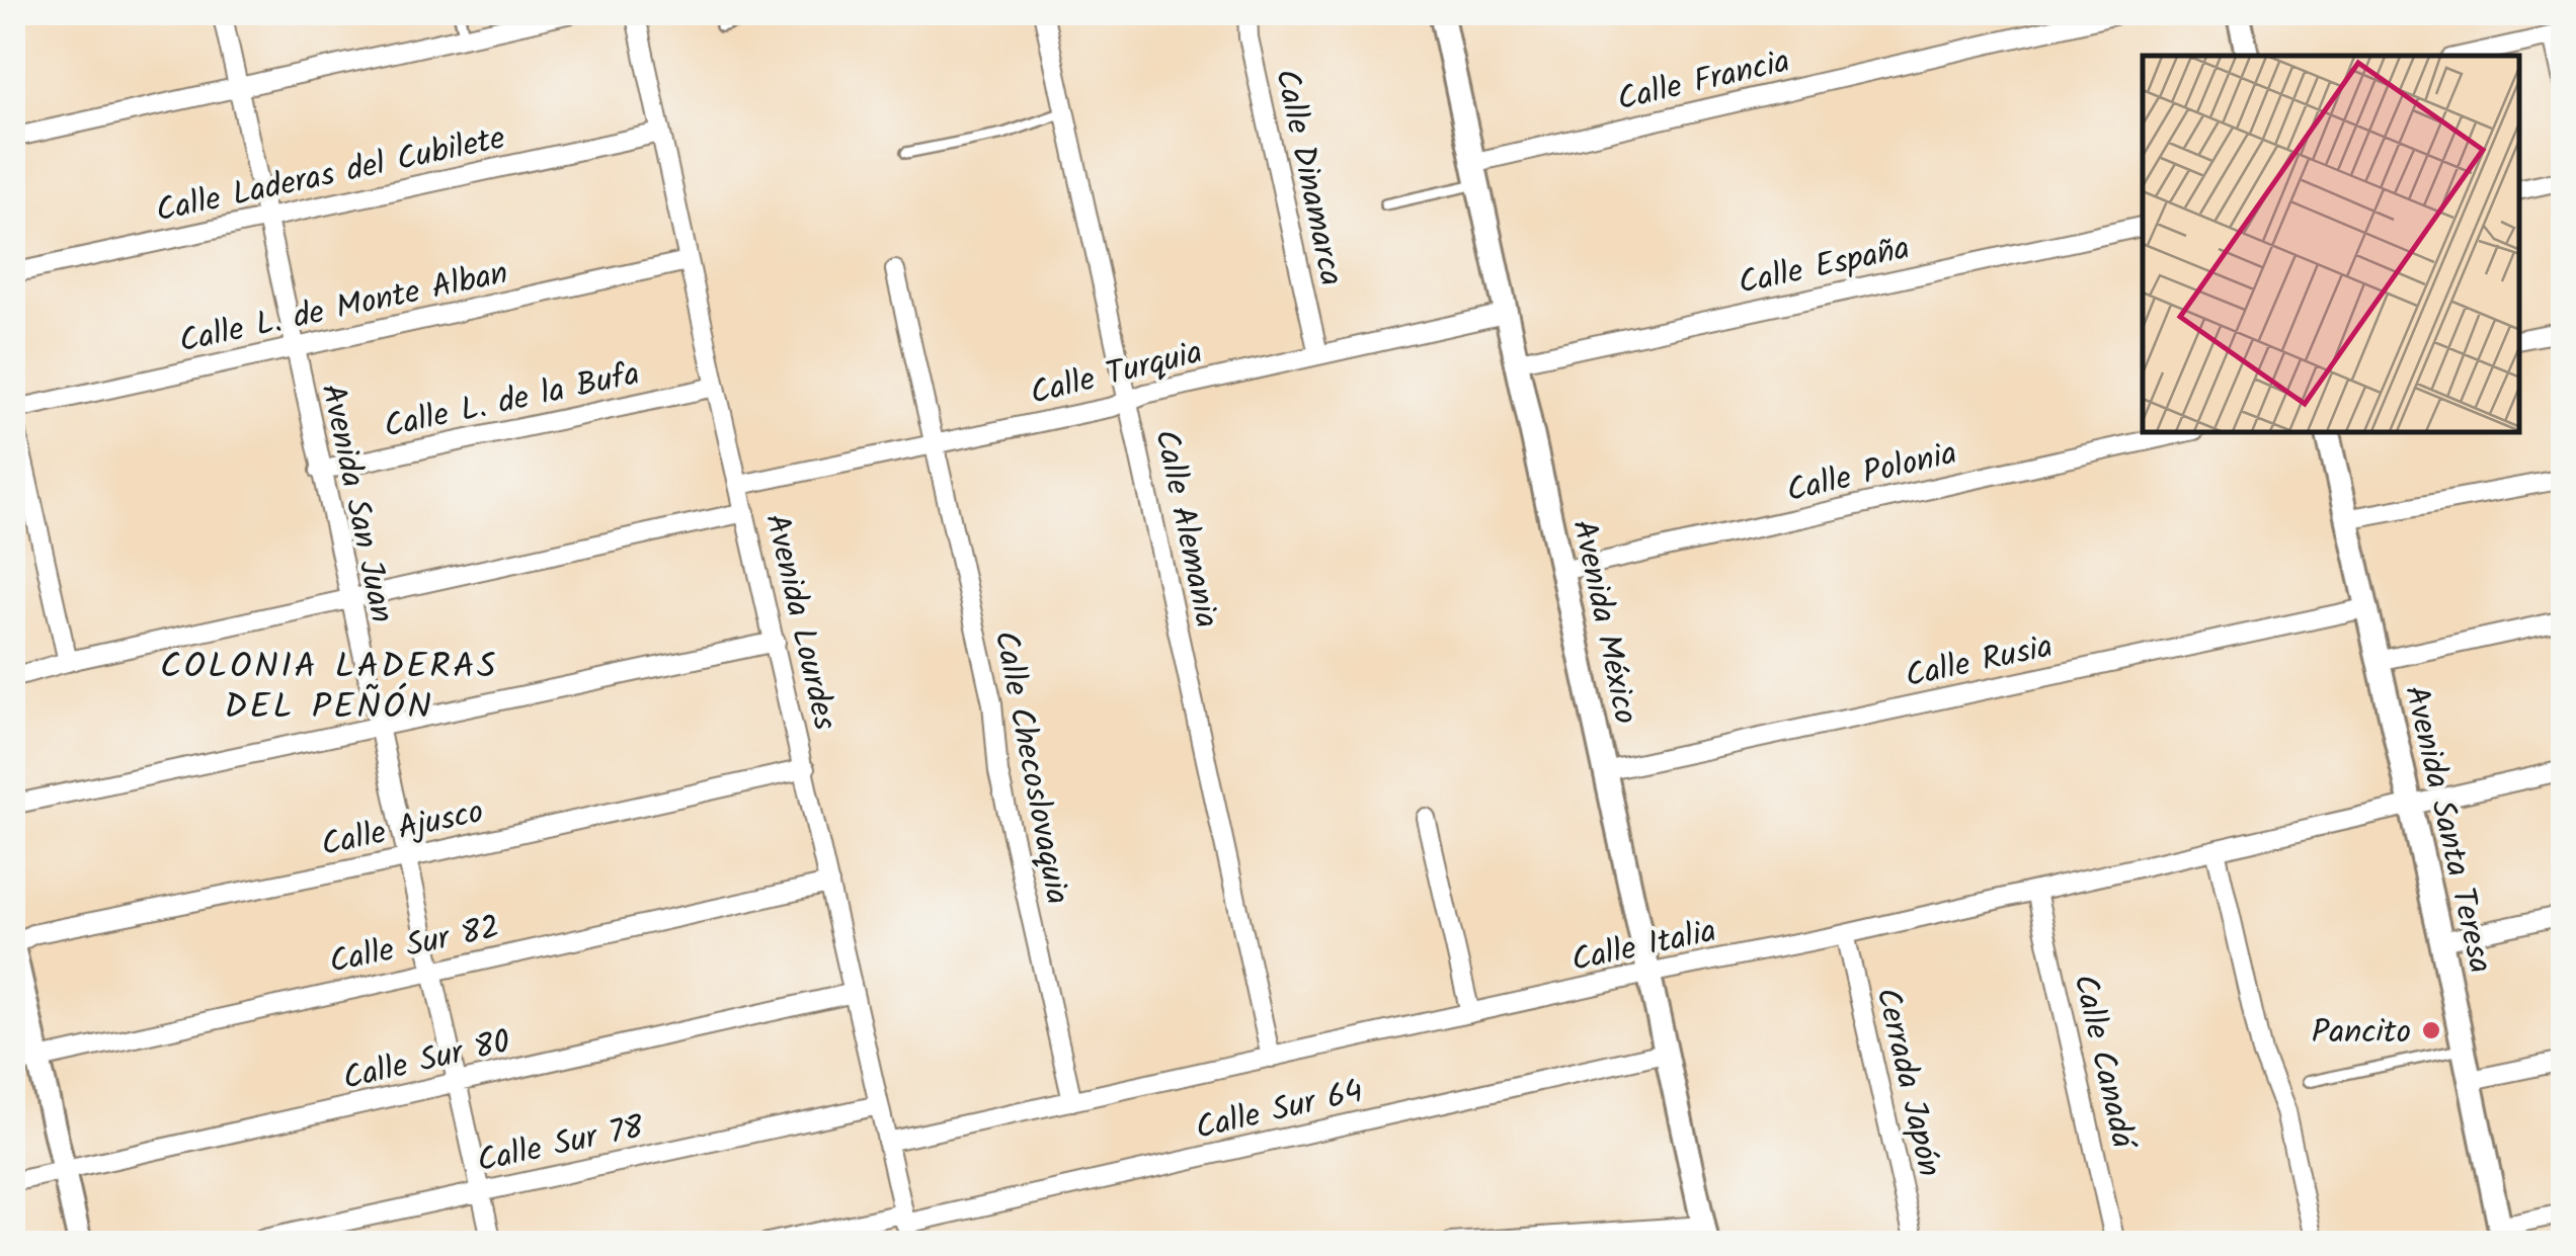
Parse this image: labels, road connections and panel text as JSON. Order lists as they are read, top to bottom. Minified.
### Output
{"streets":{"street":["Calle Francia","Calle Laderas del Cubilete","Calle Dinamarca","Calle España","Calle L. de Monte Alban","Calle Turquia","Calle L. de la Bufa","Calle Polonia","Avenida San Juan","Calle Alemania","Avenida Lourdes","Avenida México","Calle Rusia","Calle Checoslovaquia","Calle Ajusco","Avenida Santa Teresa","Calle Sur 82","Calle Italia","Calle Sur 80","Calle Canadá","Cerrada Japón","Calle Sur 64","Calle Sur 78"]},"crossings":[["Calle Francia","Avenida México"],["Calle Laderas del Cubilete","Avenida San Juan"],["Calle Laderas del Cubilete","Avenida Lourdes"],["Calle Dinamarca","Calle Turquia"],["Calle España","Avenida México"],["Calle L. de Monte Alban","Avenida San Juan"],["Calle L. de Monte Alban","Avenida Lourdes"],["Calle Turquia","Calle Alemania"],["Calle Turquia","Avenida Lourdes"],["Calle Turquia","Avenida México"],["Calle Turquia","Calle Checoslovaquia"],["Calle L. de la Bufa","Avenida San Juan"],["Calle L. de la Bufa","Avenida Lourdes"],["Calle Polonia","Avenida México"],["Avenida San Juan","Calle Ajusco"],["Avenida San Juan","Calle Sur 82"],["Avenida San Juan","Calle Sur 80"],["Avenida San Juan","Calle Sur 78"],["Calle Alemania","Calle Italia"],["Avenida Lourdes","Calle Ajusco"],["Avenida Lourdes","Calle Sur 82"],["Avenida Lourdes","Calle Italia"],["Avenida Lourdes","Calle Sur 80"],["Avenida Lourdes","Calle Sur 64"],["Avenida Lourdes","Calle Sur 78"],["Avenida México","Calle Rusia"],["Avenida México","Calle Italia"],["Avenida México","Calle Sur 64"],["Calle Rusia","Avenida Santa Teresa"],["Calle Checoslovaquia","Calle Italia"],["Avenida Santa Teresa","Calle Italia"],["Calle Italia","Calle Canadá"],["Calle Italia","Cerrada Japón"]],"districts":["COLONIA LADERAS DEL PEÑÓN"],"places":["Pancito"]}
